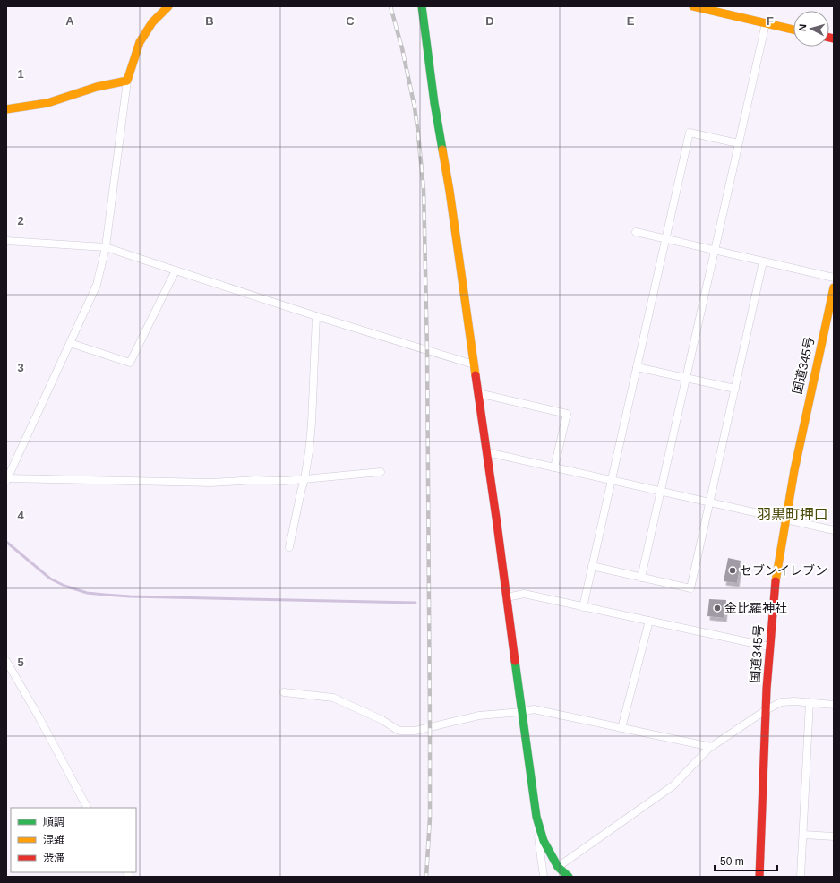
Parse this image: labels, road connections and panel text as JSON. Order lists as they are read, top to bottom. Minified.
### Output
{"streets":{"main road":["国道345号"]},"districts":["羽黒町押口"],"places":["セブンイレブン","金比羅神社"],"legend":["順調","混雑","渋滞"],"scale_bar":"50 m","north":"left","grid":{"columns":["A","B","C","D","E","F"],"rows":["1","2","3","4","5"]}}
